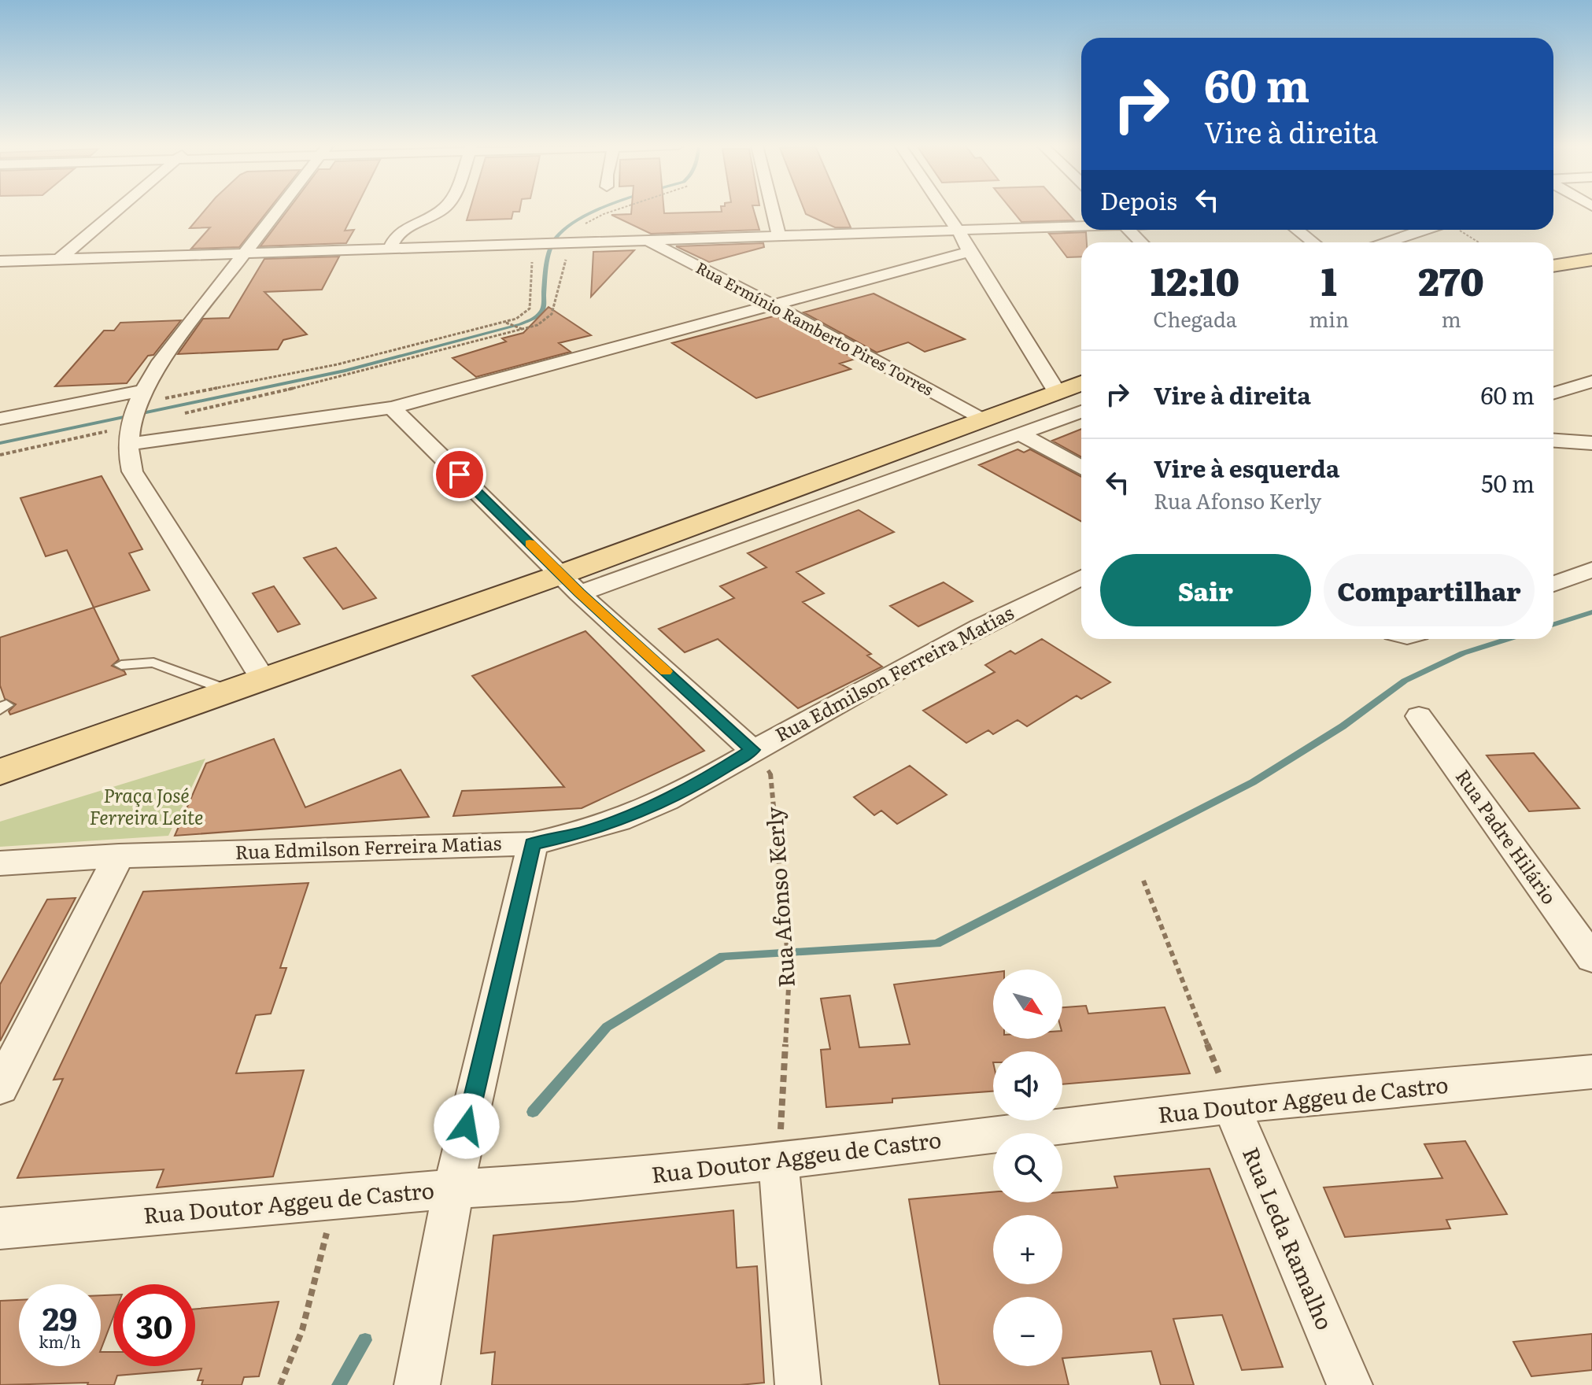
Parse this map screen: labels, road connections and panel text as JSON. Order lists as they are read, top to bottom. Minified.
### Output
{"streets":{"street":["Rua Ermínio Ramberto Pires Torres","Rua Edmilson Ferreira Matias","Rua Padre Hilário","Rua Doutor Aggeu de Castro","Rua Leda Ramalho"],"path":["Rua Afonso Kerly"]},"crossings":[["Rua Edmilson Ferreira Matias","Rua Afonso Kerly"],["Rua Afonso Kerly","Rua Doutor Aggeu de Castro"],["Rua Doutor Aggeu de Castro","Rua Leda Ramalho"]],"parks":["Praça José Ferreira Leite"],"north":"bottom right","page":{"turn":["60 m","Vire à direita"],"then":"Depois","eta":["12:10","Chegada","1","min","270","m"],"list":[{"name":"Vire à direita","value":"60 m"},{"name":"Vire à esquerda","note":"Rua Afonso Kerly","value":"50 m"}],"buttons":["Sair","Compartilhar"],"map_buttons":["+","−"],"speed":"29 km/h","limit":"30"}}
